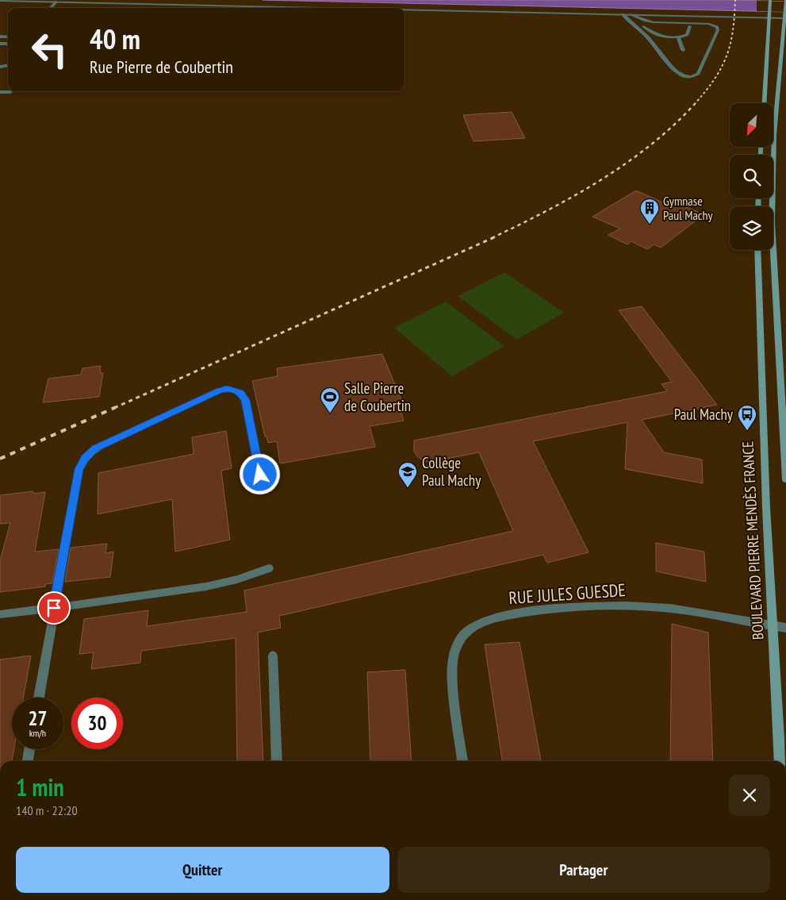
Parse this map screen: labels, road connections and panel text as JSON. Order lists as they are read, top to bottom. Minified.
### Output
{"streets":{"main road":["BOULEVARD PIERRE MENDÈS FRANCE"],"street":["RUE JULES GUESDE"]},"crossings":[["BOULEVARD PIERRE MENDÈS FRANCE","RUE JULES GUESDE"]],"places":{"building":["Gymnase Paul Machy"],"sports":["Salle Pierre de Coubertin"],"bus stop":["Paul Machy"],"school or university":["Collège Paul Machy"]},"north":"bottom left","page":{"turn":["40 m","Rue Pierre de Coubertin"],"speed":"27 km/h","limit":"30","heading":["1 min","140 m · 22:20"],"buttons":["Quitter","Partager"]}}
